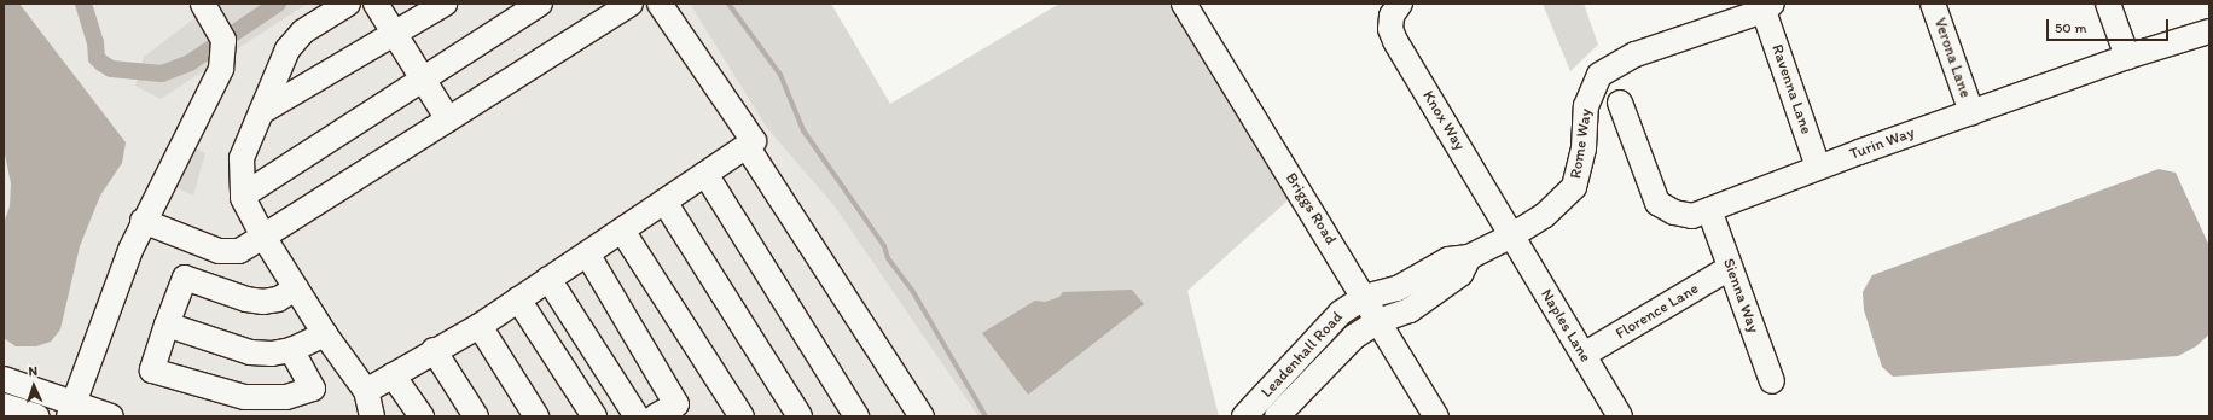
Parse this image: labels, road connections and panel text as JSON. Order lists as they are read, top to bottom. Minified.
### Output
{"streets":{"street":["Verona Lane","Ravenna Lane","Knox Way","Rome Way","Turin Way","Briggs Road","Sienna Way","Florence Lane","Naples Lane","Leadenhall Road"]},"crossings":[["Verona Lane","Turin Way"],["Ravenna Lane","Rome Way"],["Ravenna Lane","Turin Way"],["Knox Way","Rome Way"],["Knox Way","Naples Lane"],["Rome Way","Naples Lane"],["Rome Way","Leadenhall Road"],["Turin Way","Sienna Way"],["Briggs Road","Leadenhall Road"],["Sienna Way","Florence Lane"],["Florence Lane","Naples Lane"]],"scale_bar":"50 m","north":"top"}
